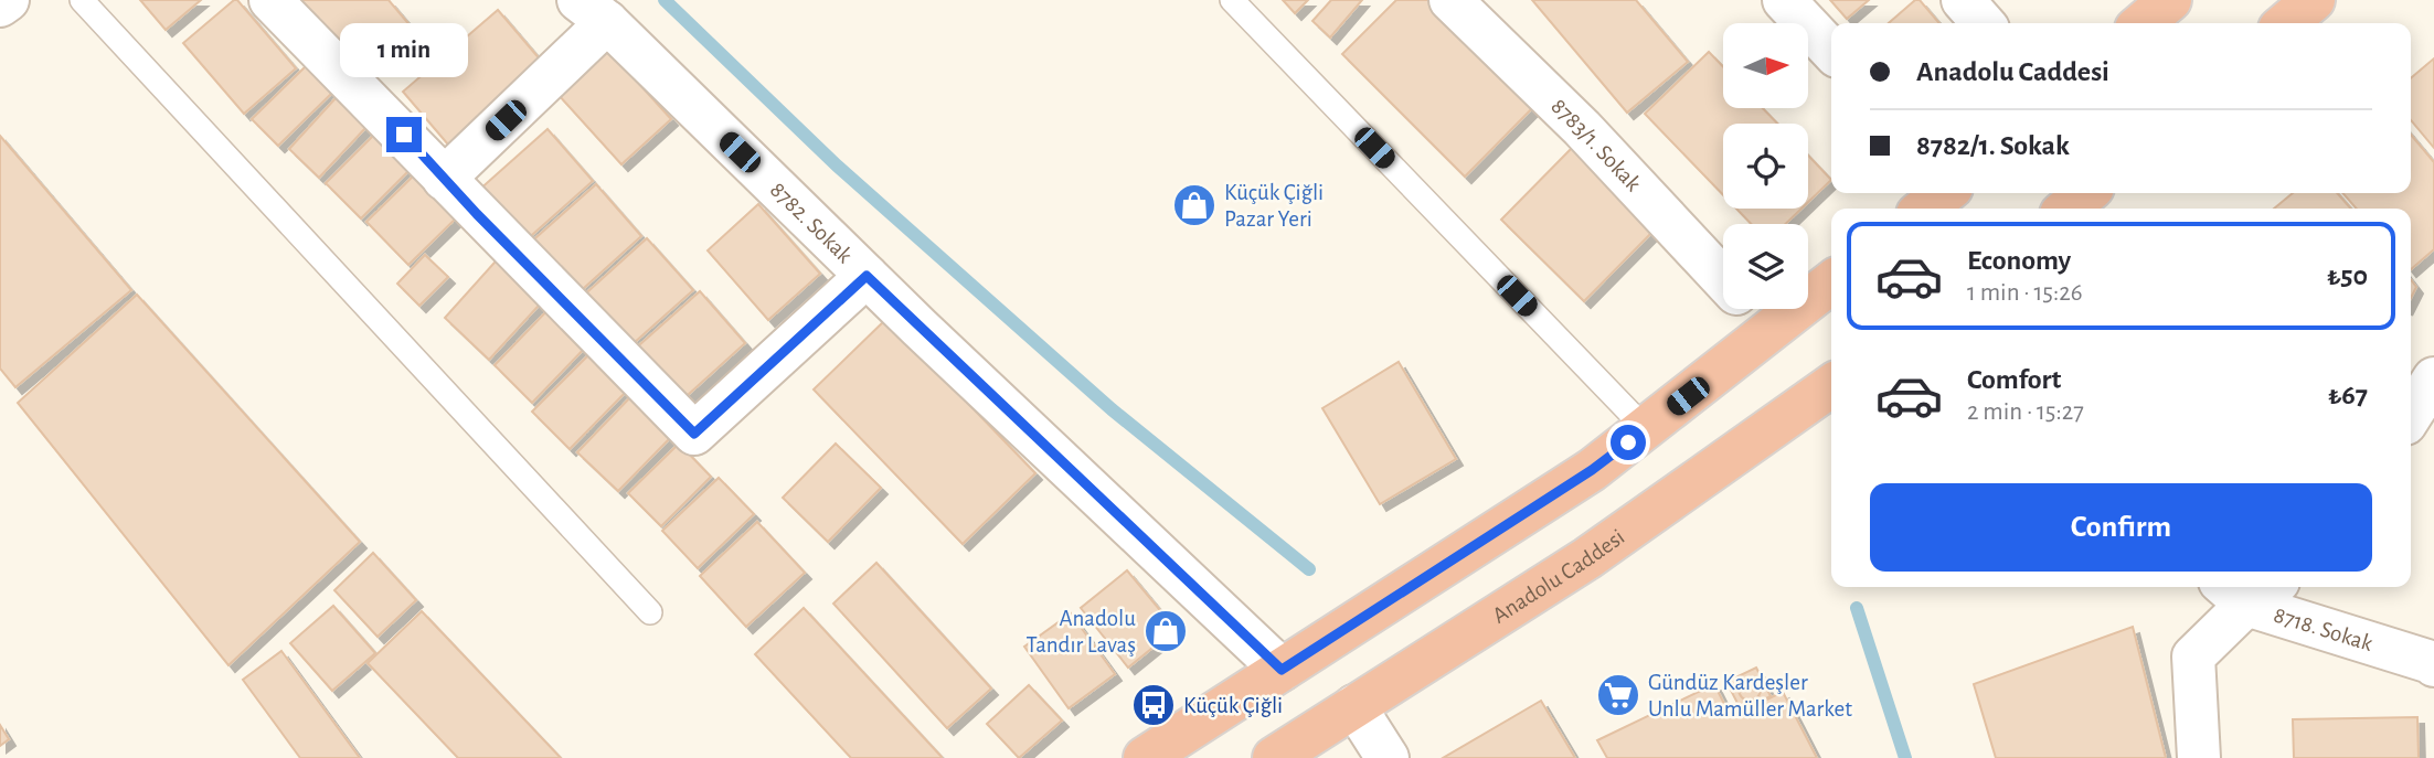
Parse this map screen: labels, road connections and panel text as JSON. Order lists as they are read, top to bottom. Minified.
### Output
{"streets":{"highway":["Anadolu Caddesi"],"street":["8783/1. Sokak","8782. Sokak","8718. Sokak"]},"places":{"shop":["Küçük Çiğli Pazar Yeri","Anadolu Tandır Lavaş"],"supermarket":["Gündüz Kardeşler Unlu Mamüller Market"],"bus stop":["Küçük Çiğli"]},"north":"right","page":{"bubble":"1 min","banner":["Anadolu Caddesi","8782/1. Sokak"],"list":[{"name":"Economy","note":"1 min · 15:26","value":"₺50"},{"name":"Comfort","note":"2 min · 15:27","value":"₺67"}],"buttons":"Confirm"}}
